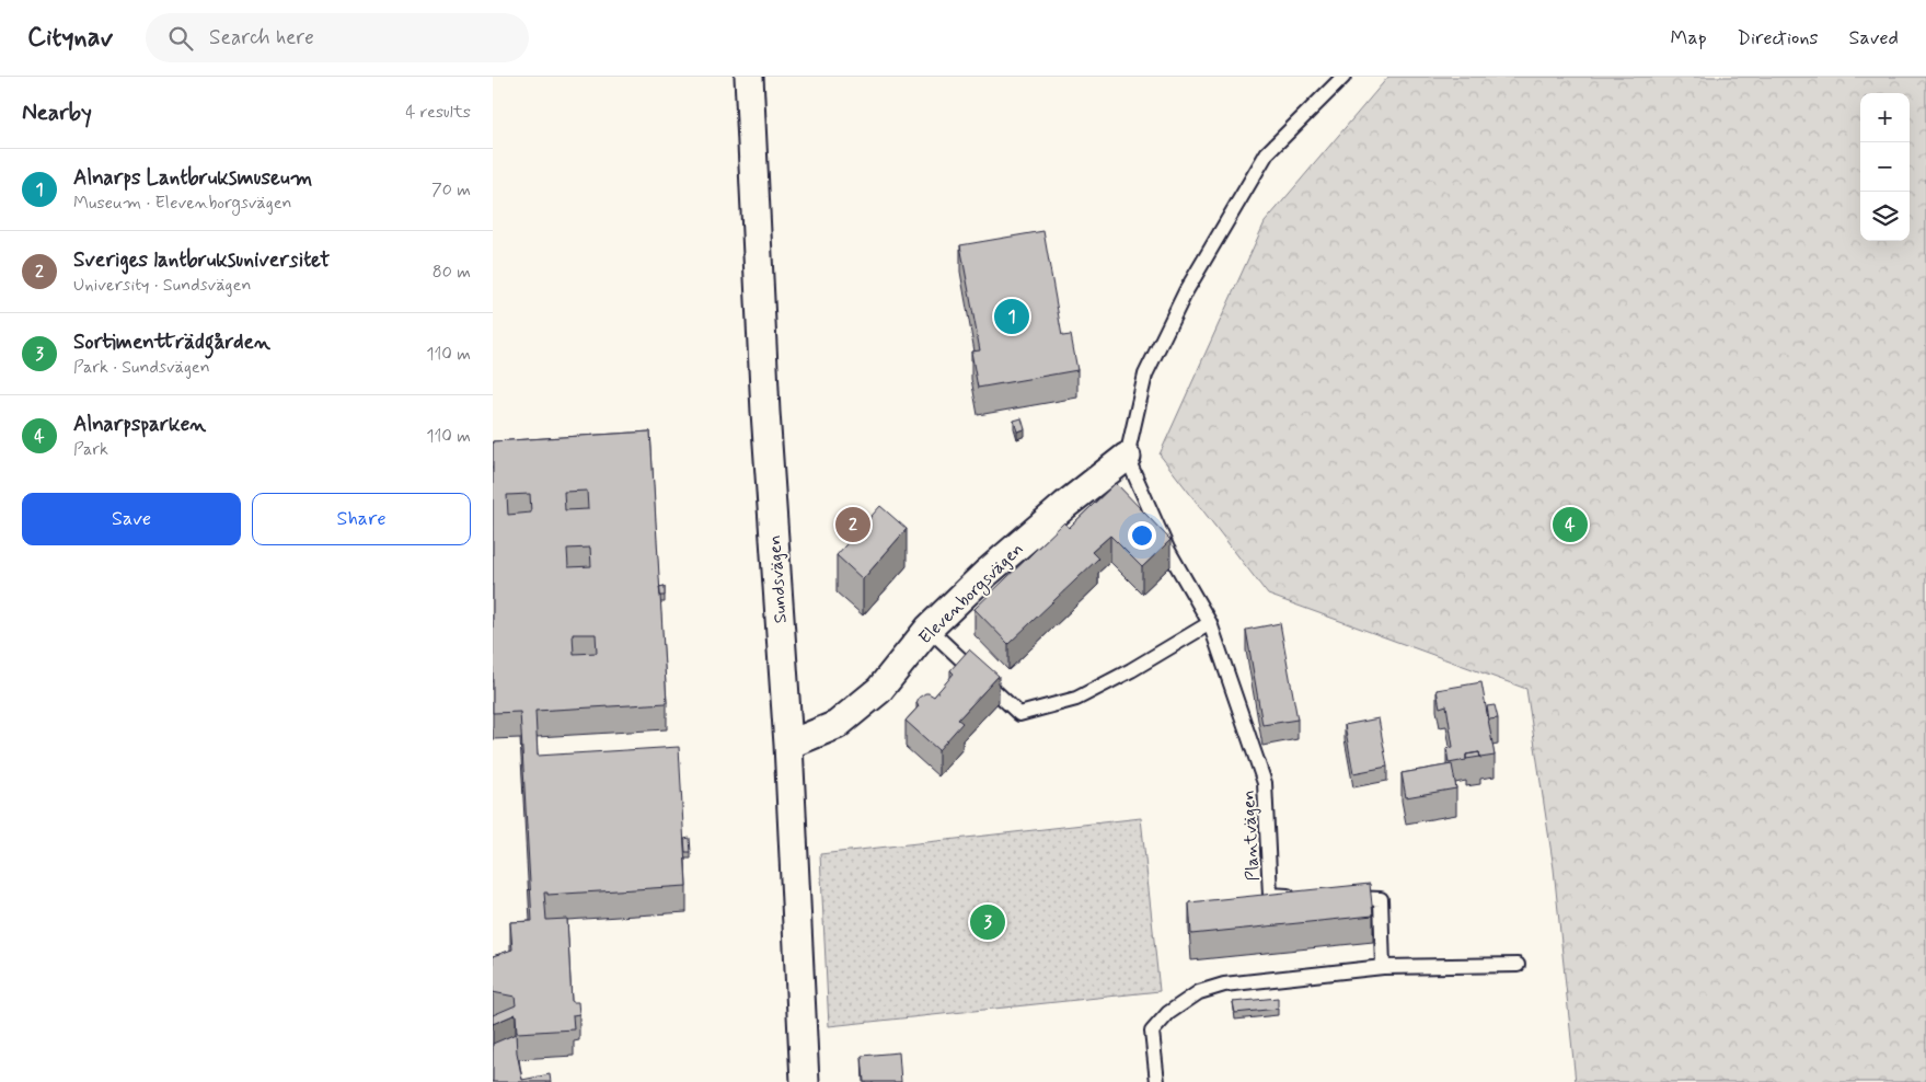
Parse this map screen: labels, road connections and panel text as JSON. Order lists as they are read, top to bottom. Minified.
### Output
{"streets":{"street":["Sundsvägen","Elevenborgsvägen"],"lane":["Plantvägen"]},"crossings":[["Sundsvägen","Elevenborgsvägen"],["Elevenborgsvägen","Plantvägen"]],"page":{"header":"Citynav","search":"Search here","nav":["Map","Directions","Saved"],"heading":["Nearby","4 results"],"map_buttons":["+","−"],"list":[{"mark":"1","name":"Alnarps Lantbruksmuseum","note":"Museum · Elevenborgsvägen","value":"70 m"},{"mark":"2","name":"Sveriges lantbruksuniversitet","note":"University · Sundsvägen","value":"80 m"},{"mark":"3","name":"Sortimentträdgården","note":"Park · Sundsvägen","value":"110 m"},{"mark":"4","name":"Alnarpsparken","note":"Park","value":"110 m"}],"pins":["1","2","4","3"],"buttons":["Save","Share"]}}
